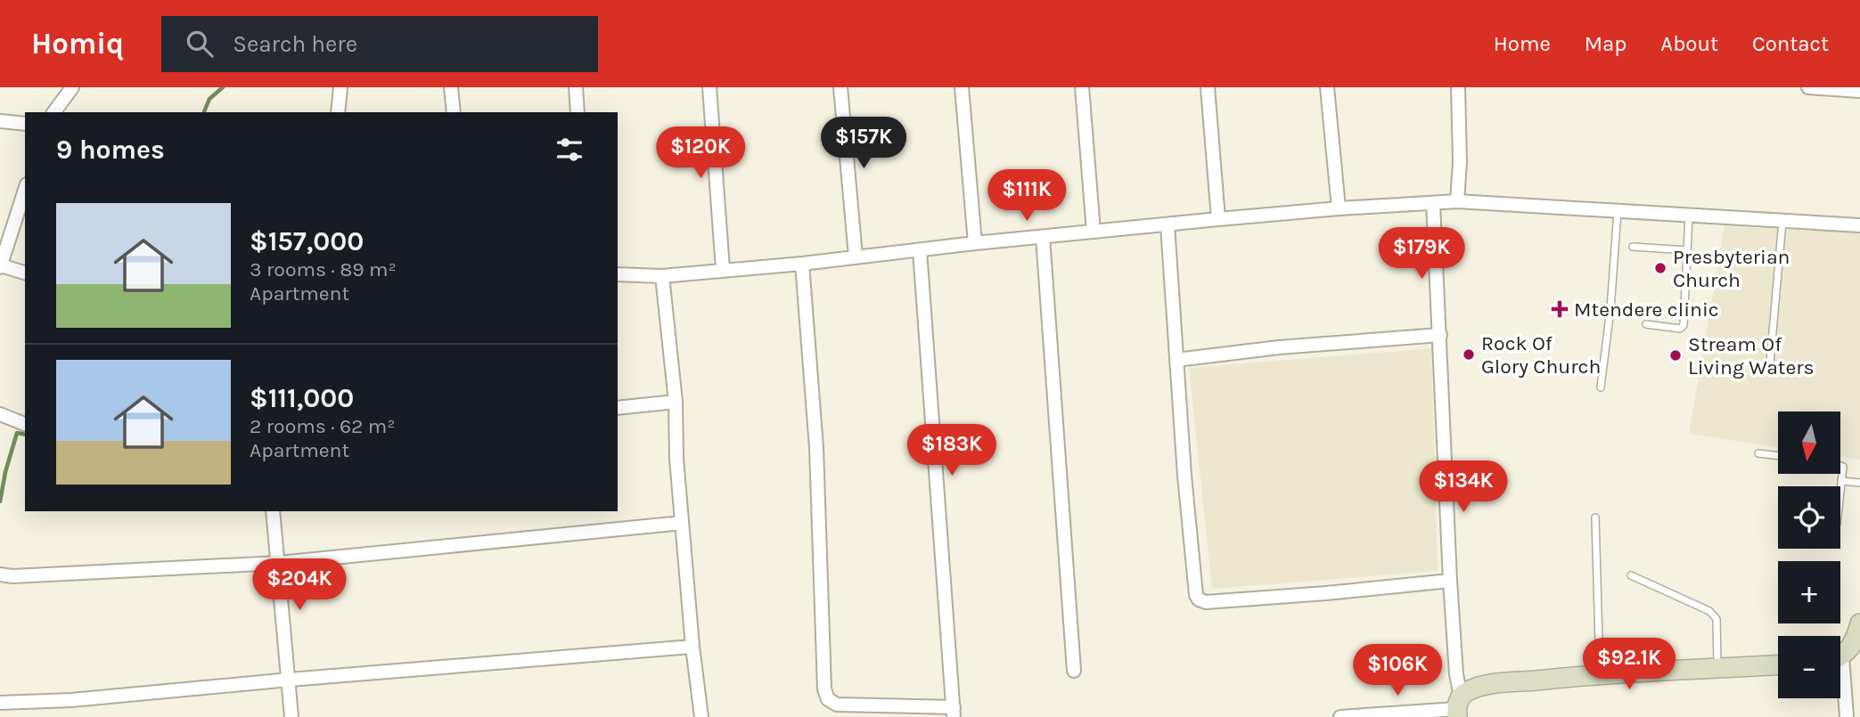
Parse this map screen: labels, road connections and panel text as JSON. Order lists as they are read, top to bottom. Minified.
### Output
{"places":{"other":["Presbyterian Church","Rock Of Glory Church","Stream Of Living Waters"],"health":["Mtendere clinic"]},"north":"bottom","page":{"header":"Homiq","search":"Search here","nav":["Home","Map","About","Contact"],"heading":"9 homes","price":["$157K","$120K","$111K","$179K","$183K","$134K","$204K","$92.1K","$106K"],"list":[{"name":"$157,000","note":"3 rooms · 89 m² · Apartment"},{"name":"$111,000","note":"2 rooms · 62 m² · Apartment"}],"map_buttons":["+","−"]}}
